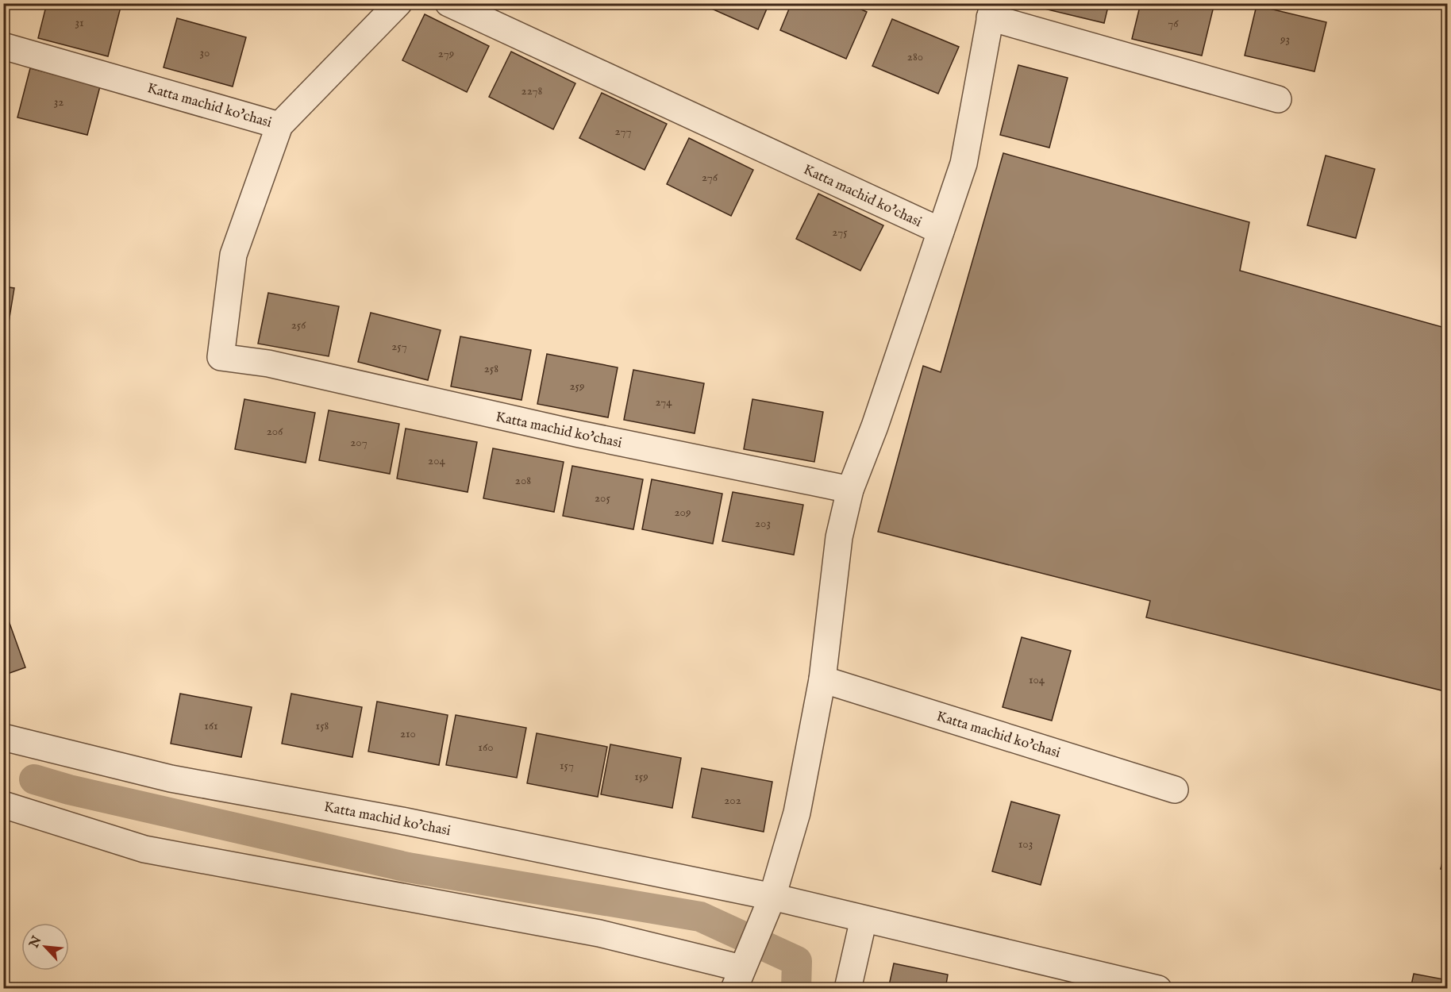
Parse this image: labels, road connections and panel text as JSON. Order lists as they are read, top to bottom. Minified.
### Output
{"streets":{"street":["Katta machid ko'chasi"]},"house_numbers":["31","76","93","30","279","280","2278","32","277","276","275","256","257","258","259","274","206","207","204","208","205","209","203","104","161","158","210","160","157","159","202","103"],"north":"top left"}
